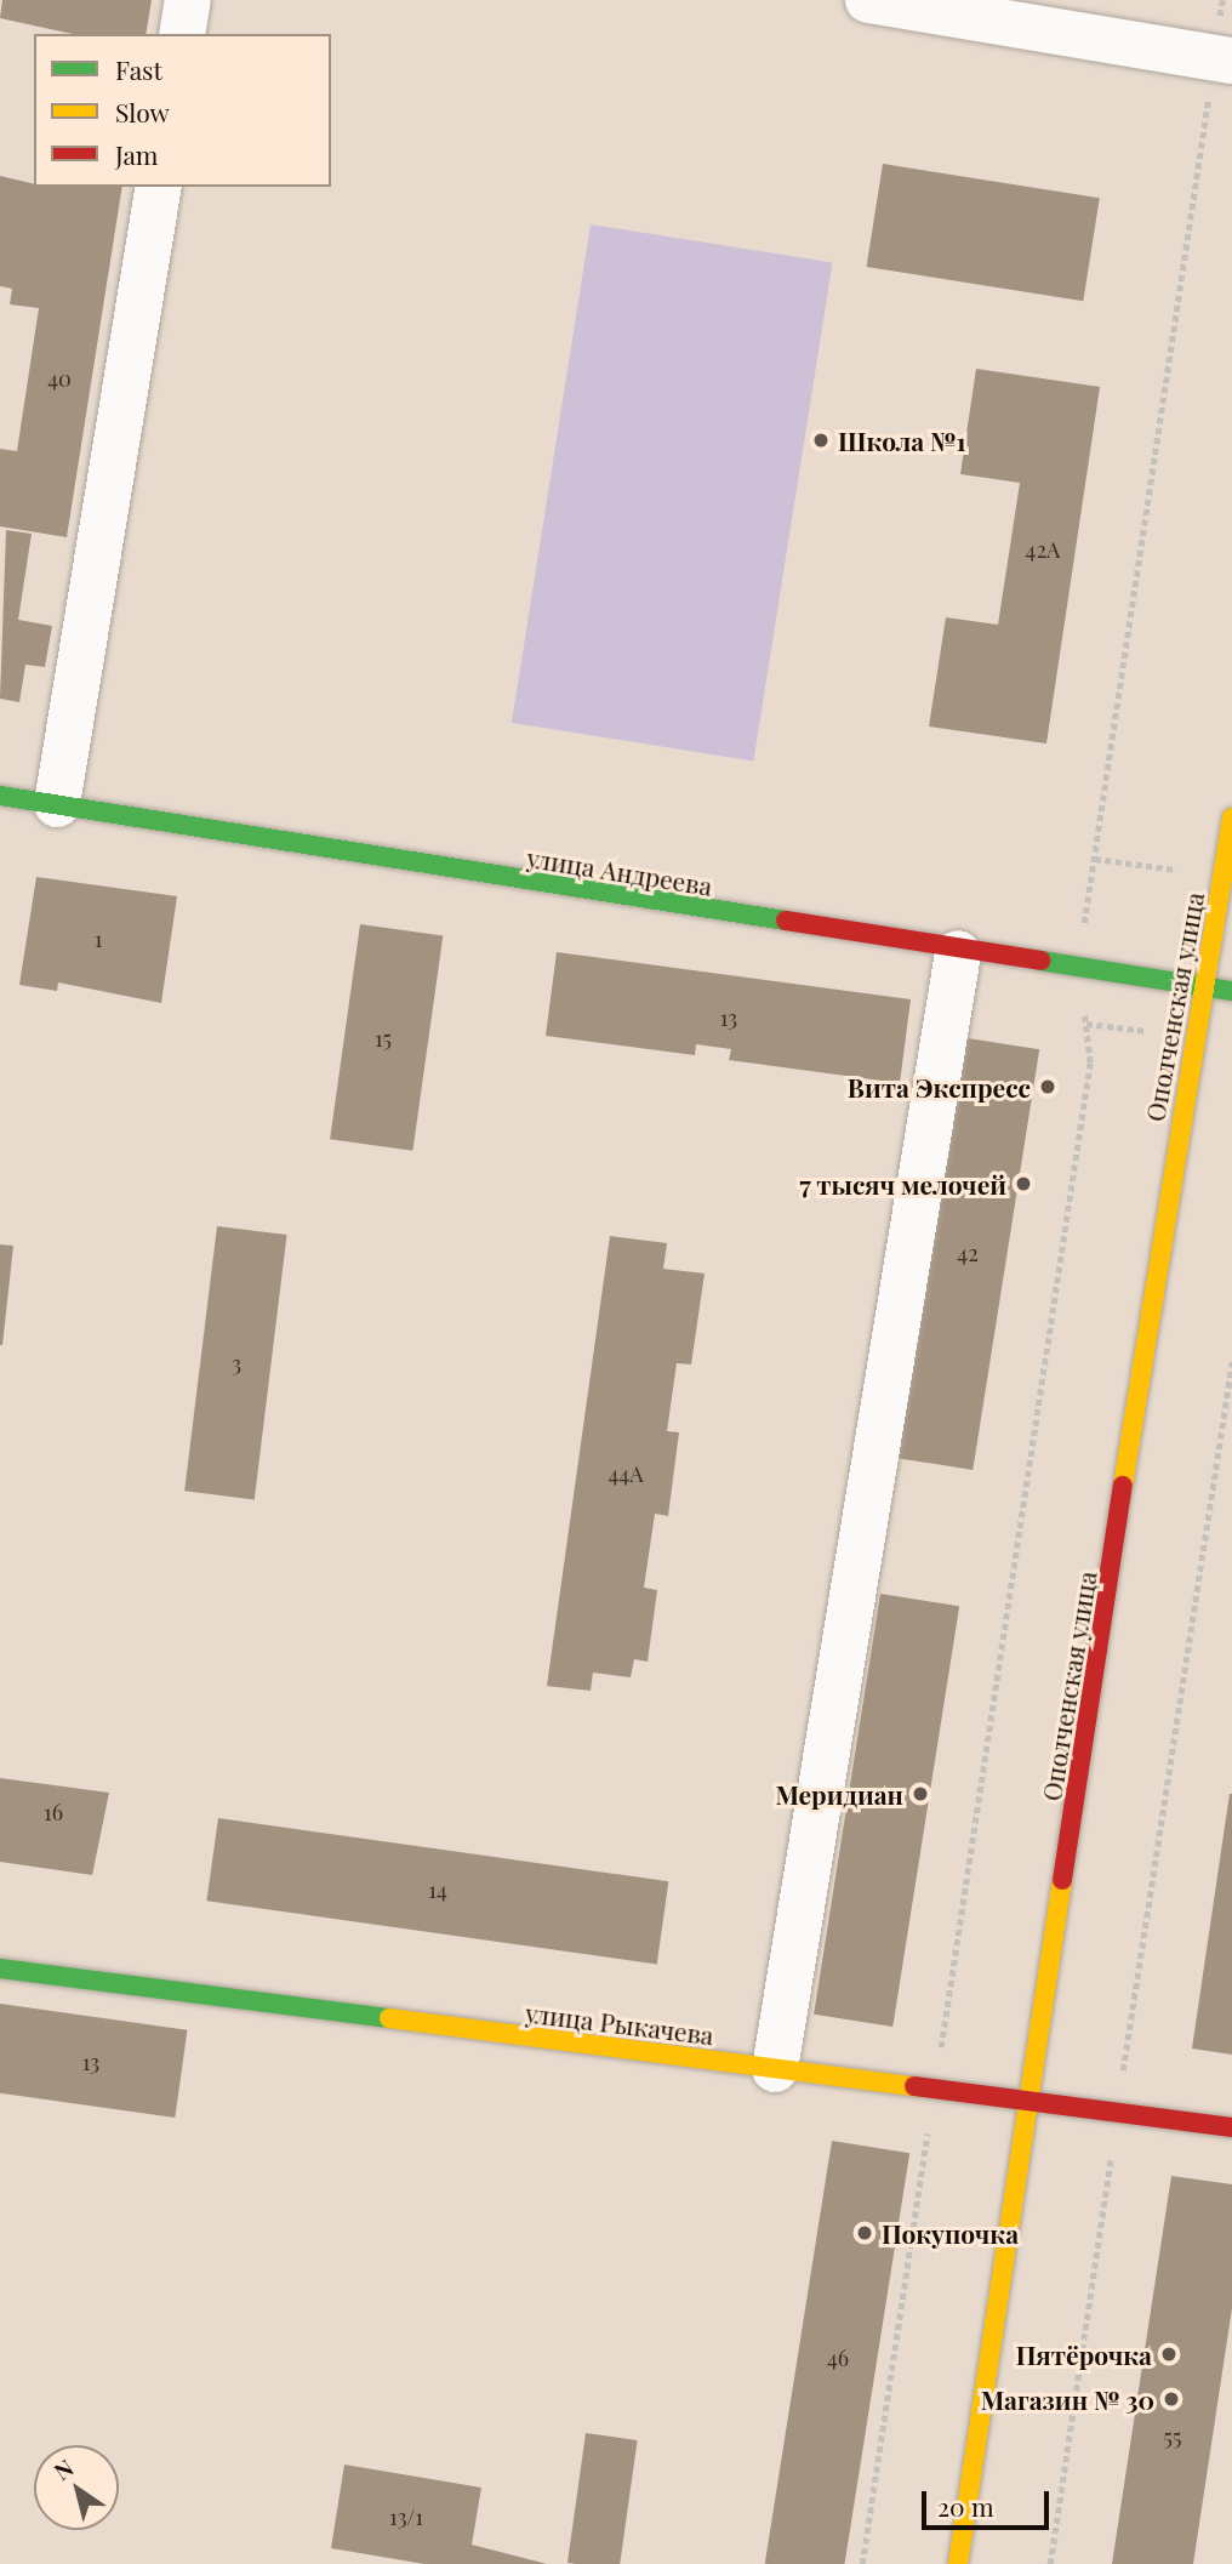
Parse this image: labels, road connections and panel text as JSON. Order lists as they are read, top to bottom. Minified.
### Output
{"streets":{"main road":["улица Андреева","Ополченская улица","улица Рыкачева"]},"crossings":[["улица Андреева","Ополченская улица"],["Ополченская улица","улица Рыкачева"]],"places":["Школа №1","Вита Экспресс","7 тысяч мелочей","Меридиан","Покупочка","Пятёрочка","Магазин № 30"],"house_numbers":["40","42А","1","13","15","42","3","44А","16","14","13","46","55","13/1"],"legend":["Fast","Slow","Jam"],"scale_bar":"20 m","north":"top left"}
